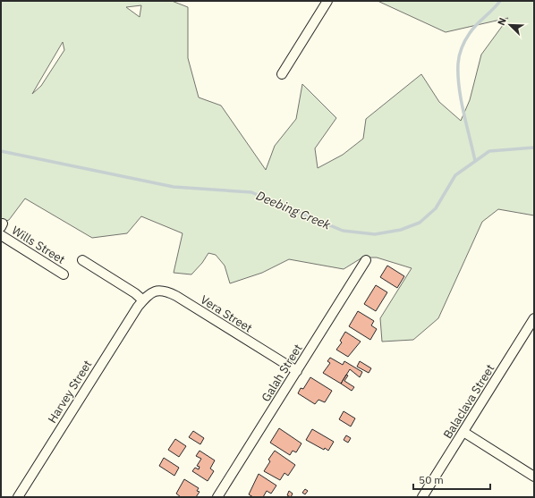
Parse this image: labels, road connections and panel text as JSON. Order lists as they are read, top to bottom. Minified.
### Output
{"streets":{"street":["Wills Street","Vera Street","Galah Street","Harvey Street","Balaclava Street"]},"crossings":[["Vera Street","Galah Street"],["Vera Street","Harvey Street"]],"water":["Deebing Creek"],"scale_bar":"50 m","north":"top left"}
